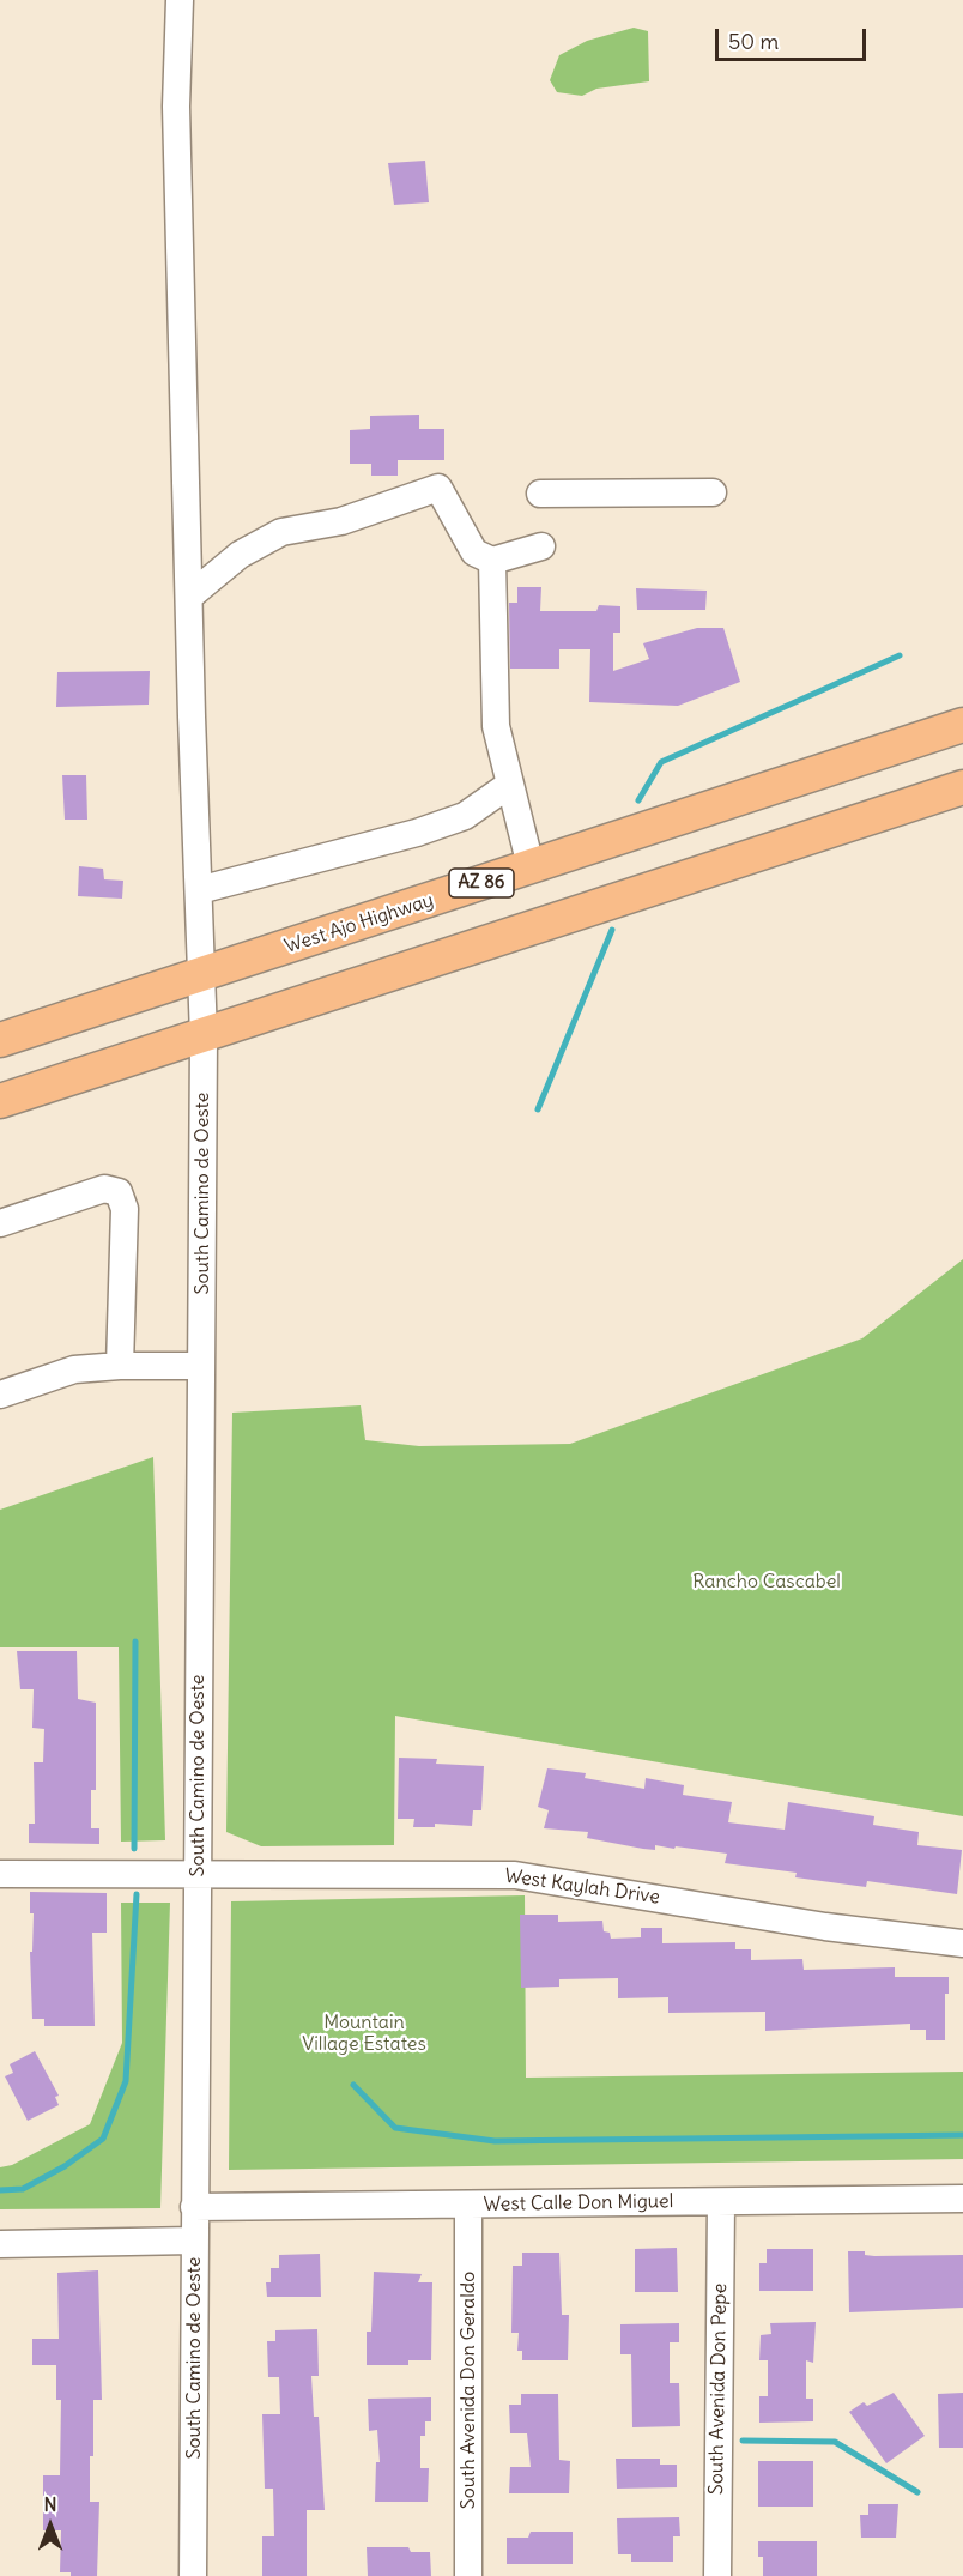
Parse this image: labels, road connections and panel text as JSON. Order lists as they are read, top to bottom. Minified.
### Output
{"streets":{"main road":["AZ 86","West Ajo Highway"],"street":["South Camino de Oeste","West Kaylah Drive","West Calle Don Miguel","South Avenida Don Pepe","South Avenida Don Geraldo"]},"crossings":[["West Ajo Highway","South Camino de Oeste"],["South Camino de Oeste","West Kaylah Drive"],["South Camino de Oeste","West Calle Don Miguel"],["West Calle Don Miguel","South Avenida Don Pepe"],["West Calle Don Miguel","South Avenida Don Geraldo"]],"parks":["Rancho Cascabel","Mountain Village Estates"],"scale_bar":"50 m","north":"top"}
